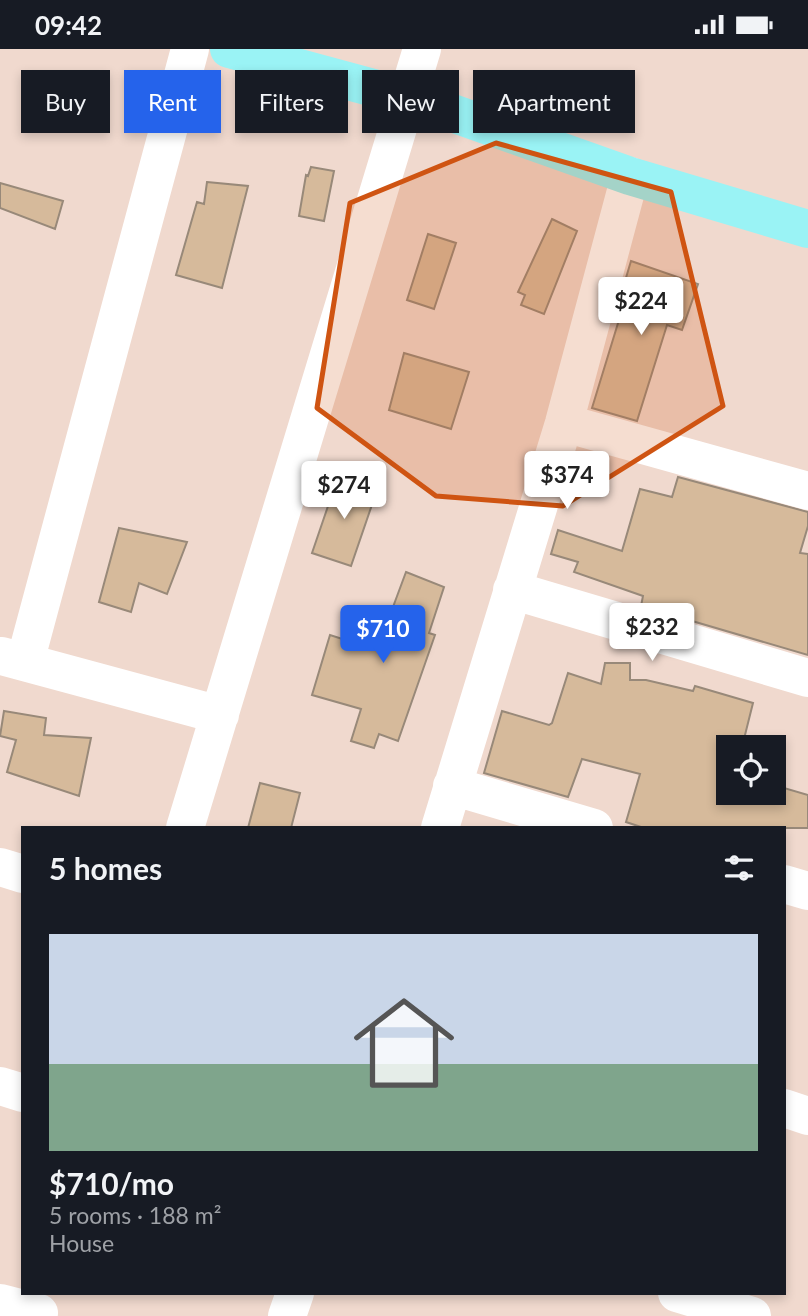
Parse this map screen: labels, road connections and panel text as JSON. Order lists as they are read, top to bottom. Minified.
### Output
{"page":{"status":"09:42","chip":["Buy","Rent","Filters","New","Apartment"],"price":["$224","$374","$274","$232","$710"],"heading":"5 homes","list":[{"name":"$710/mo","note":"5 rooms · 188 m² · House"}]}}
